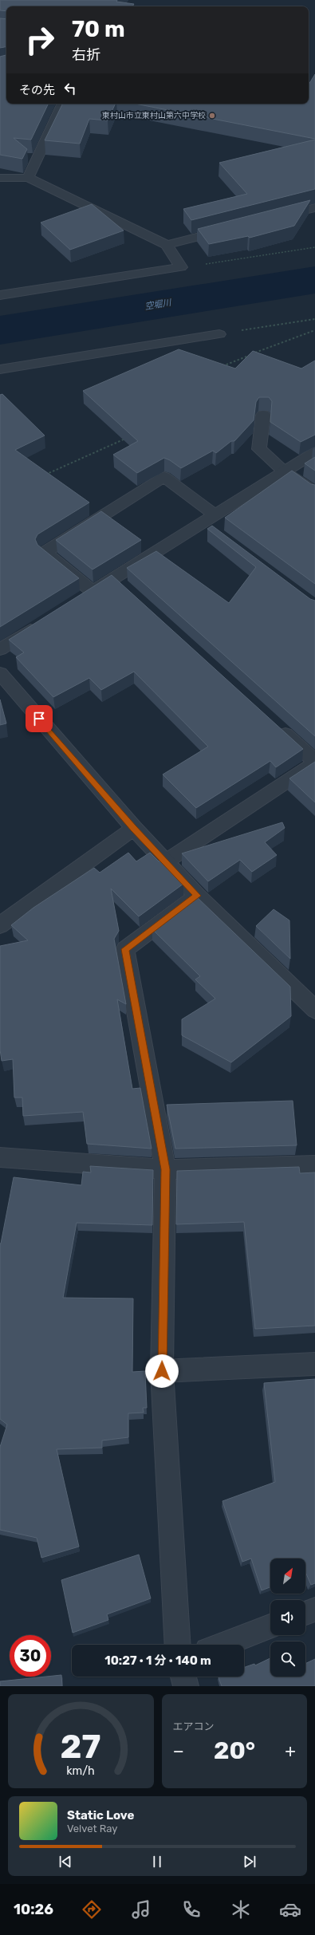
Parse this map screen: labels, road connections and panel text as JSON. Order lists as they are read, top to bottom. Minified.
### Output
{"water":["空堀川"],"places":["東村山市立東村山第六中学校"],"north":"top right","page":{"turn":["70 m","右折"],"then":"その先","limit":"30","trip":"10:27 · 1 分 · 140 m","tile":"エアコン","heat":["−","20°","+"],"song":["Static Love","Velvet Ray"],"tabs":"10:26","gauge":["27","km/h"]}}
